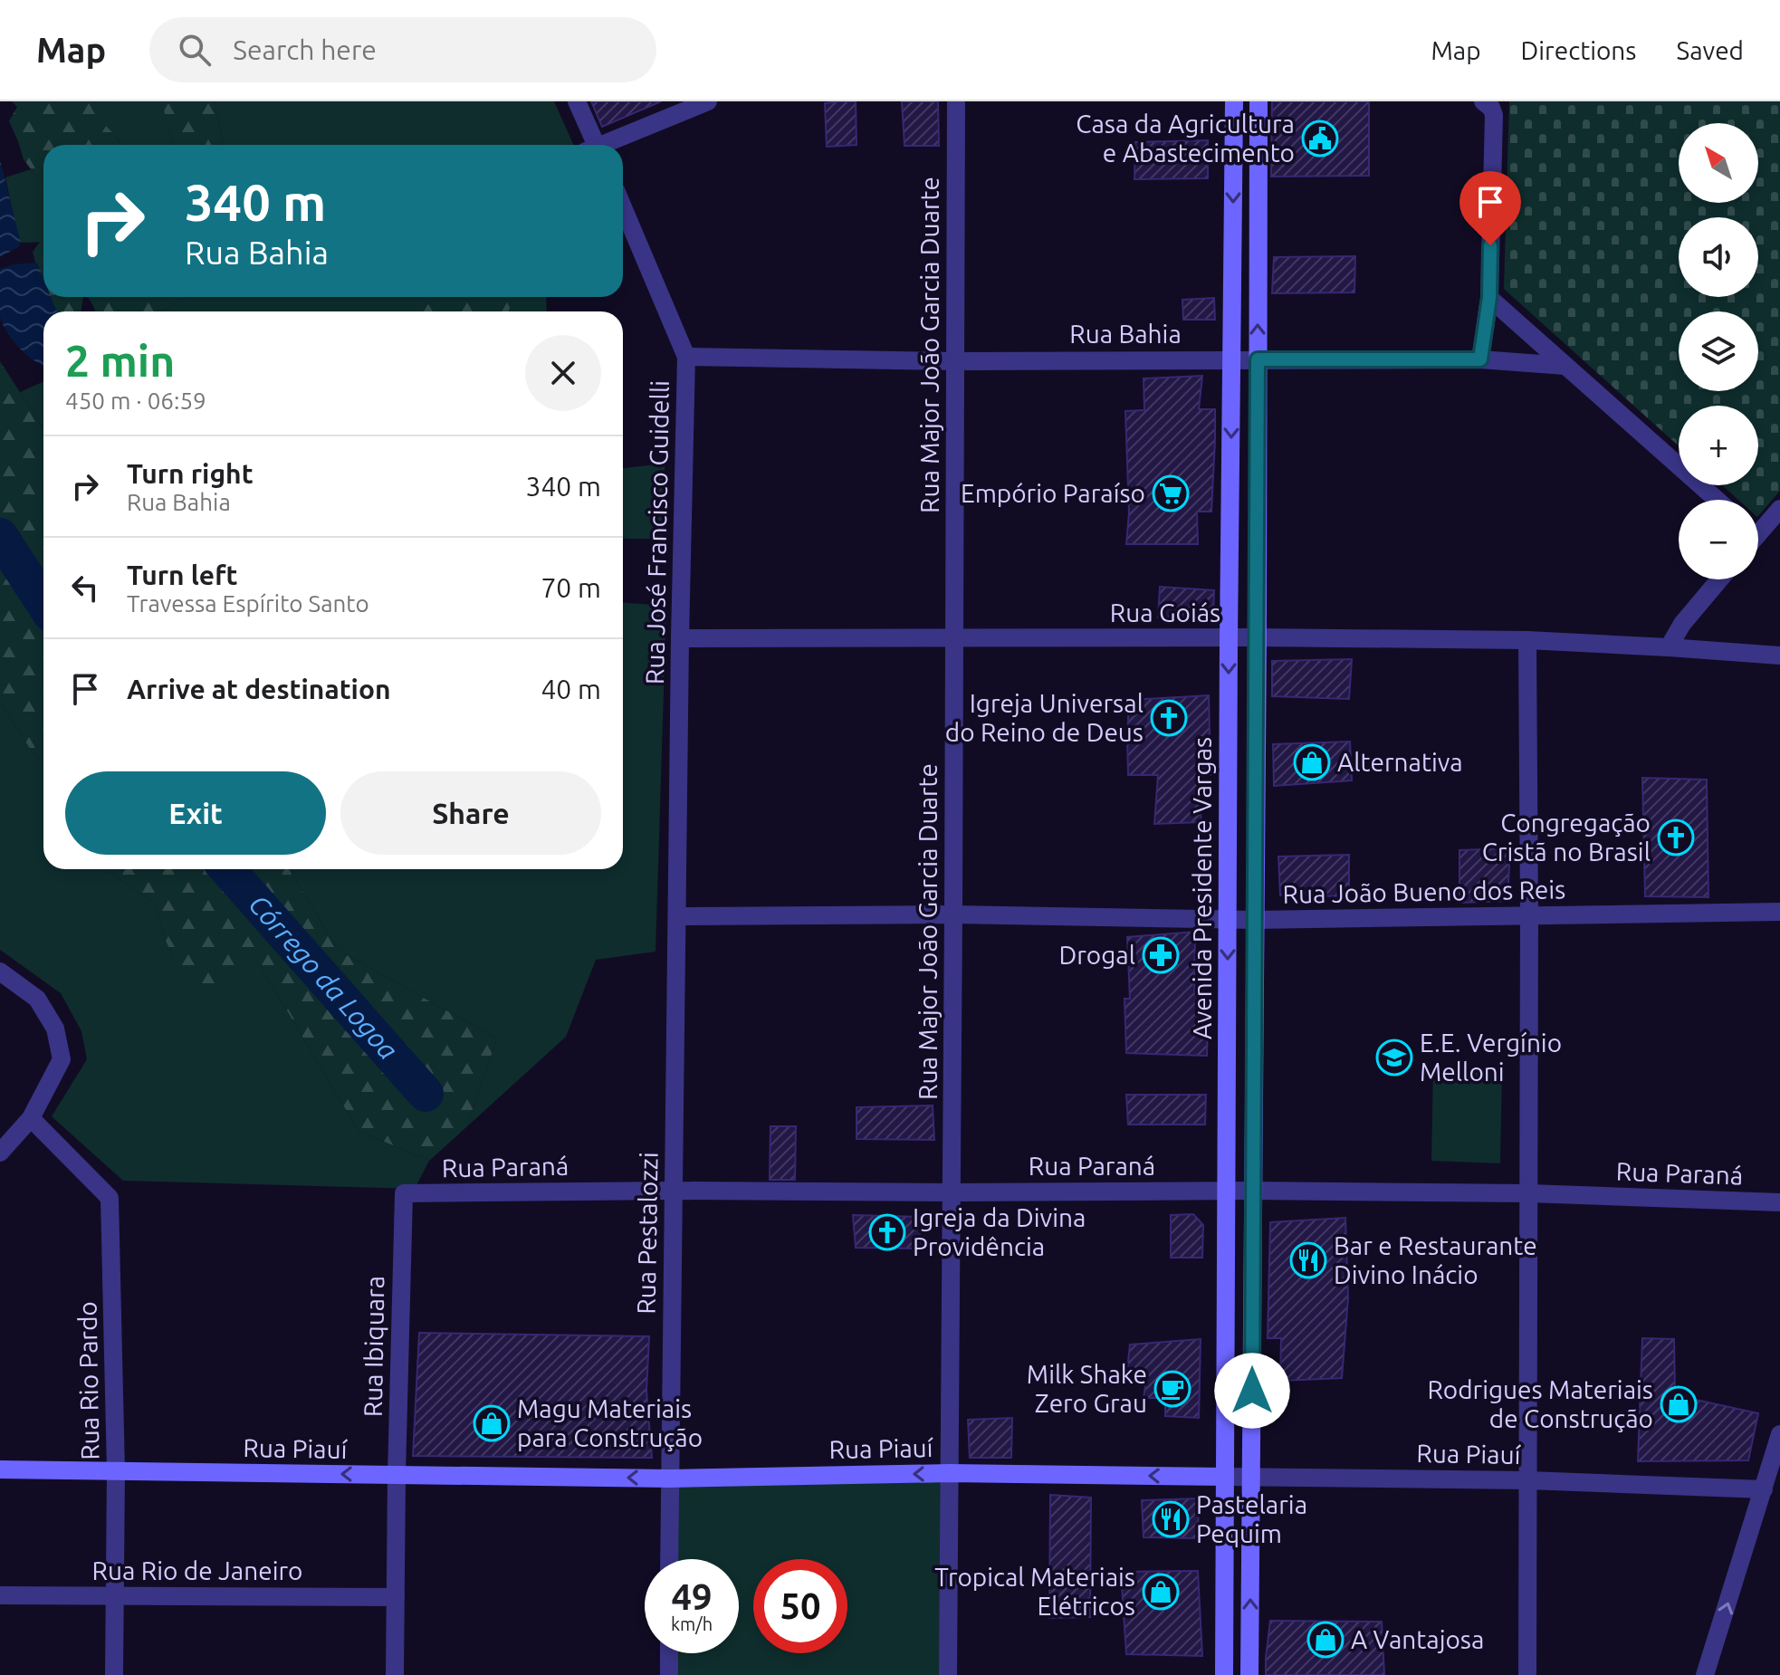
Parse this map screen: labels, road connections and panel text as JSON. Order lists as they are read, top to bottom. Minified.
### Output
{"streets":{"main road":["Avenida Presidente Vargas","Rua Piauí"],"street":["Rua Bahia","Rua Major João Garcia Duarte","Rua José Francisco Guidelli","Rua Goiás","Rua João Bueno dos Reis","Rua Paraná","Rua Pestalozzi","Rua Ibiquara","Rua Rio Pardo","Rua Rio de Janeiro"]},"crossings":[["Rua Bahia","Rua Major João Garcia Duarte"],["Rua Bahia","Rua José Francisco Guidelli"],["Rua Bahia","Avenida Presidente Vargas"],["Rua Major João Garcia Duarte","Rua Goiás"],["Rua Major João Garcia Duarte","Rua João Bueno dos Reis"],["Rua Major João Garcia Duarte","Rua Paraná"],["Rua Major João Garcia Duarte","Rua Piauí"],["Rua José Francisco Guidelli","Rua Goiás"],["Rua José Francisco Guidelli","Rua Pestalozzi"],["Rua Goiás","Avenida Presidente Vargas"],["Avenida Presidente Vargas","Rua João Bueno dos Reis"],["Avenida Presidente Vargas","Rua Paraná"],["Avenida Presidente Vargas","Rua Piauí"],["Rua João Bueno dos Reis","Rua Pestalozzi"],["Rua Paraná","Rua Pestalozzi"],["Rua Paraná","Rua Ibiquara"],["Rua Pestalozzi","Rua Piauí"],["Rua Ibiquara","Rua Piauí"],["Rua Ibiquara","Rua Rio de Janeiro"],["Rua Rio Pardo","Rua Piauí"],["Rua Rio Pardo","Rua Rio de Janeiro"]],"one_way":["Rua Piauí"],"water":["Córrego da Logoa"],"places":{"public building":["Casa da Agricultura e Abastecimento"],"supermarket":["Empório Paraíso"],"church":["Igreja Universal do Reino de Deus","Congregação Cristã no Brasil","Igreja da Divina Providência"],"shop":["Alternativa","Rodrigues Materiais de Construção","Magu Materiais para Construção","Tropical Materiais Elétricos","A Vantajosa"],"pharmacy":["Drogal"],"school or university":["E.E. Vergínio Melloni"],"restaurant":["Bar e Restaurante Divino Inácio","Pastelaria Pequim"],"cafe":["Milk Shake Zero Grau"]},"north":"top left","page":{"header":"Map","search":"Search here","nav":["Map","Directions","Saved"],"map_buttons":["+","−"],"turn":["340 m","Rua Bahia"],"heading":["2 min","450 m · 06:59"],"list":[{"name":"Turn right","note":"Rua Bahia","value":"340 m"},{"name":"Turn left","note":"Travessa Espírito Santo","value":"70 m"},{"name":"Arrive at destination","value":"40 m"}],"buttons":["Exit","Share"],"speed":"49 km/h","limit":"50"}}
